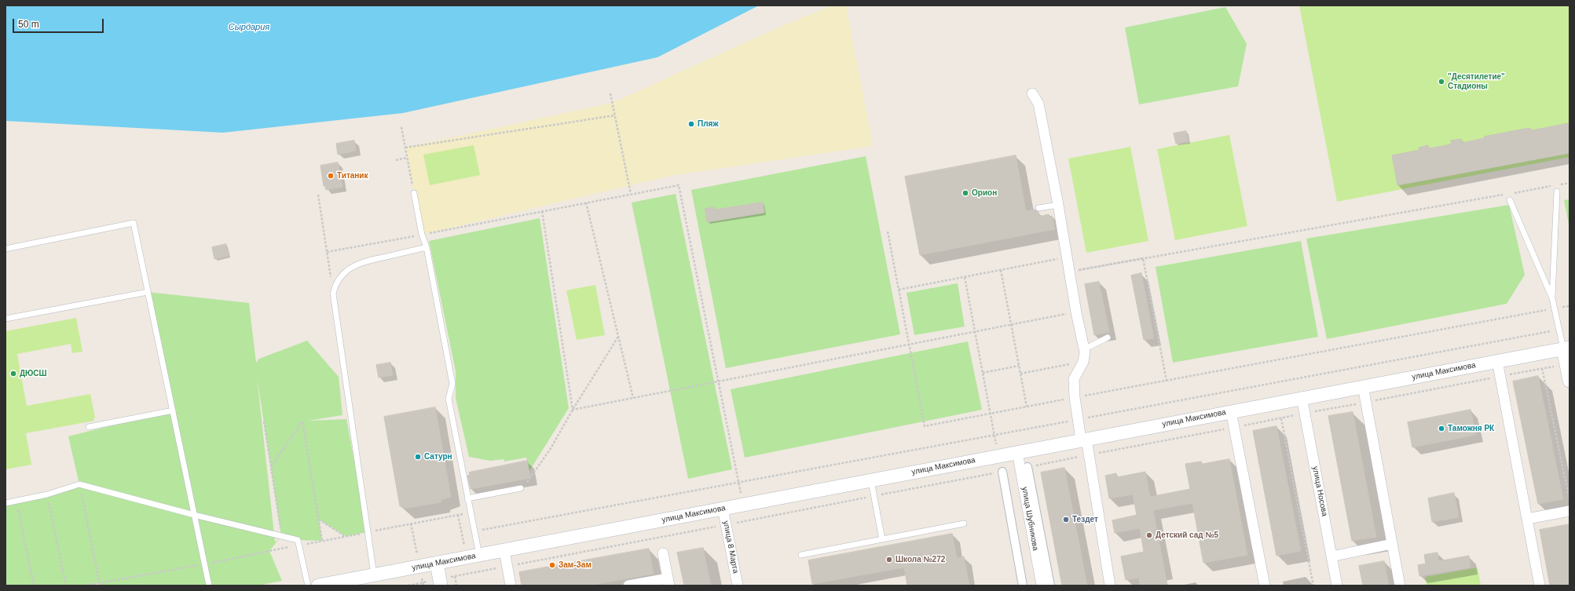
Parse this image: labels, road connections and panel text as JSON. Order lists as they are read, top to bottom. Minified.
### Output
{"streets":{"street":["улица Максимова","улица Носова","улица Шубникова","улица 8 Марта"]},"crossings":[["улица Максимова","улица Носова"],["улица Максимова","улица Шубникова"],["улица Максимова","улица 8 Марта"]],"water":["Сырдария"],"places":["\"Десятилетие\" Стадионы","Пляж","Титаник","Орион","ДЮСШ","Таможня РК","Сатурн","Тездет","Детский сад №5","Школа №272","Зам-Зам"],"scale_bar":"50 m"}
